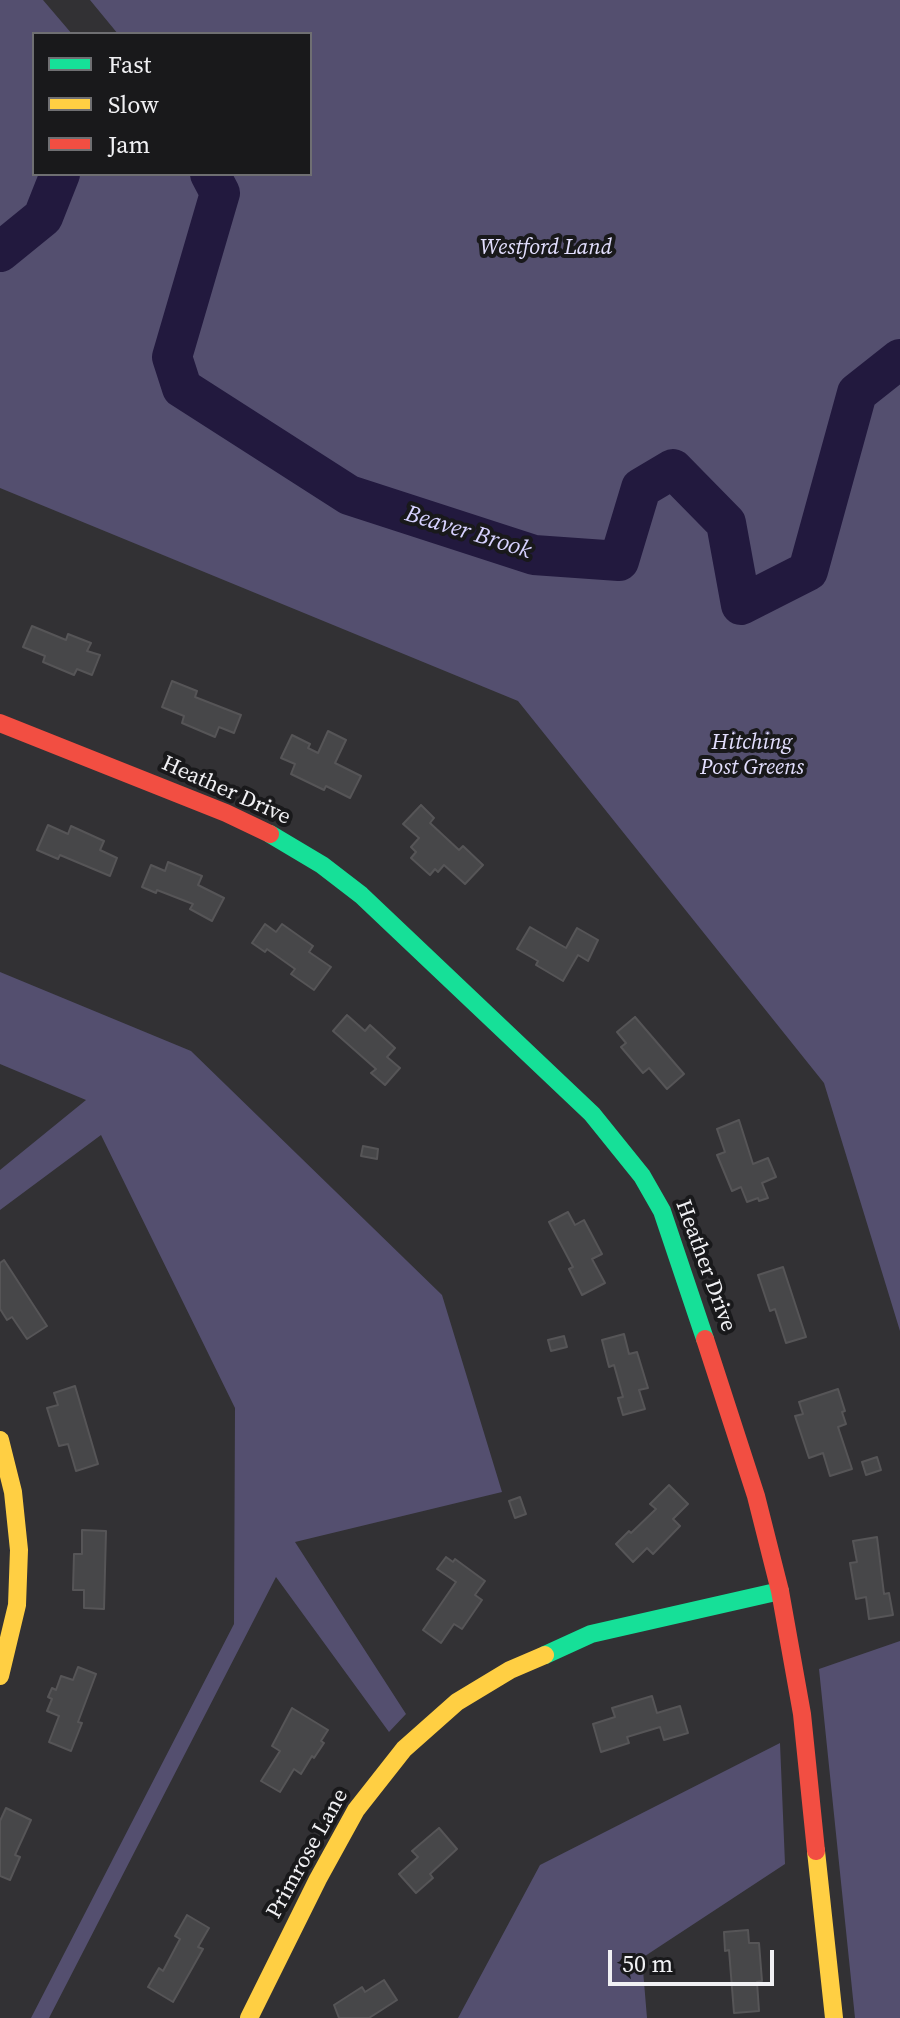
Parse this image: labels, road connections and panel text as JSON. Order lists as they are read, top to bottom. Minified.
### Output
{"streets":{"street":["Heather Drive","Primrose Lane"]},"crossings":[["Heather Drive","Primrose Lane"]],"water":["Beaver Brook"],"parks":["Westford Land","Hitching Post Greens"],"legend":["Fast","Slow","Jam"],"scale_bar":"50 m"}
